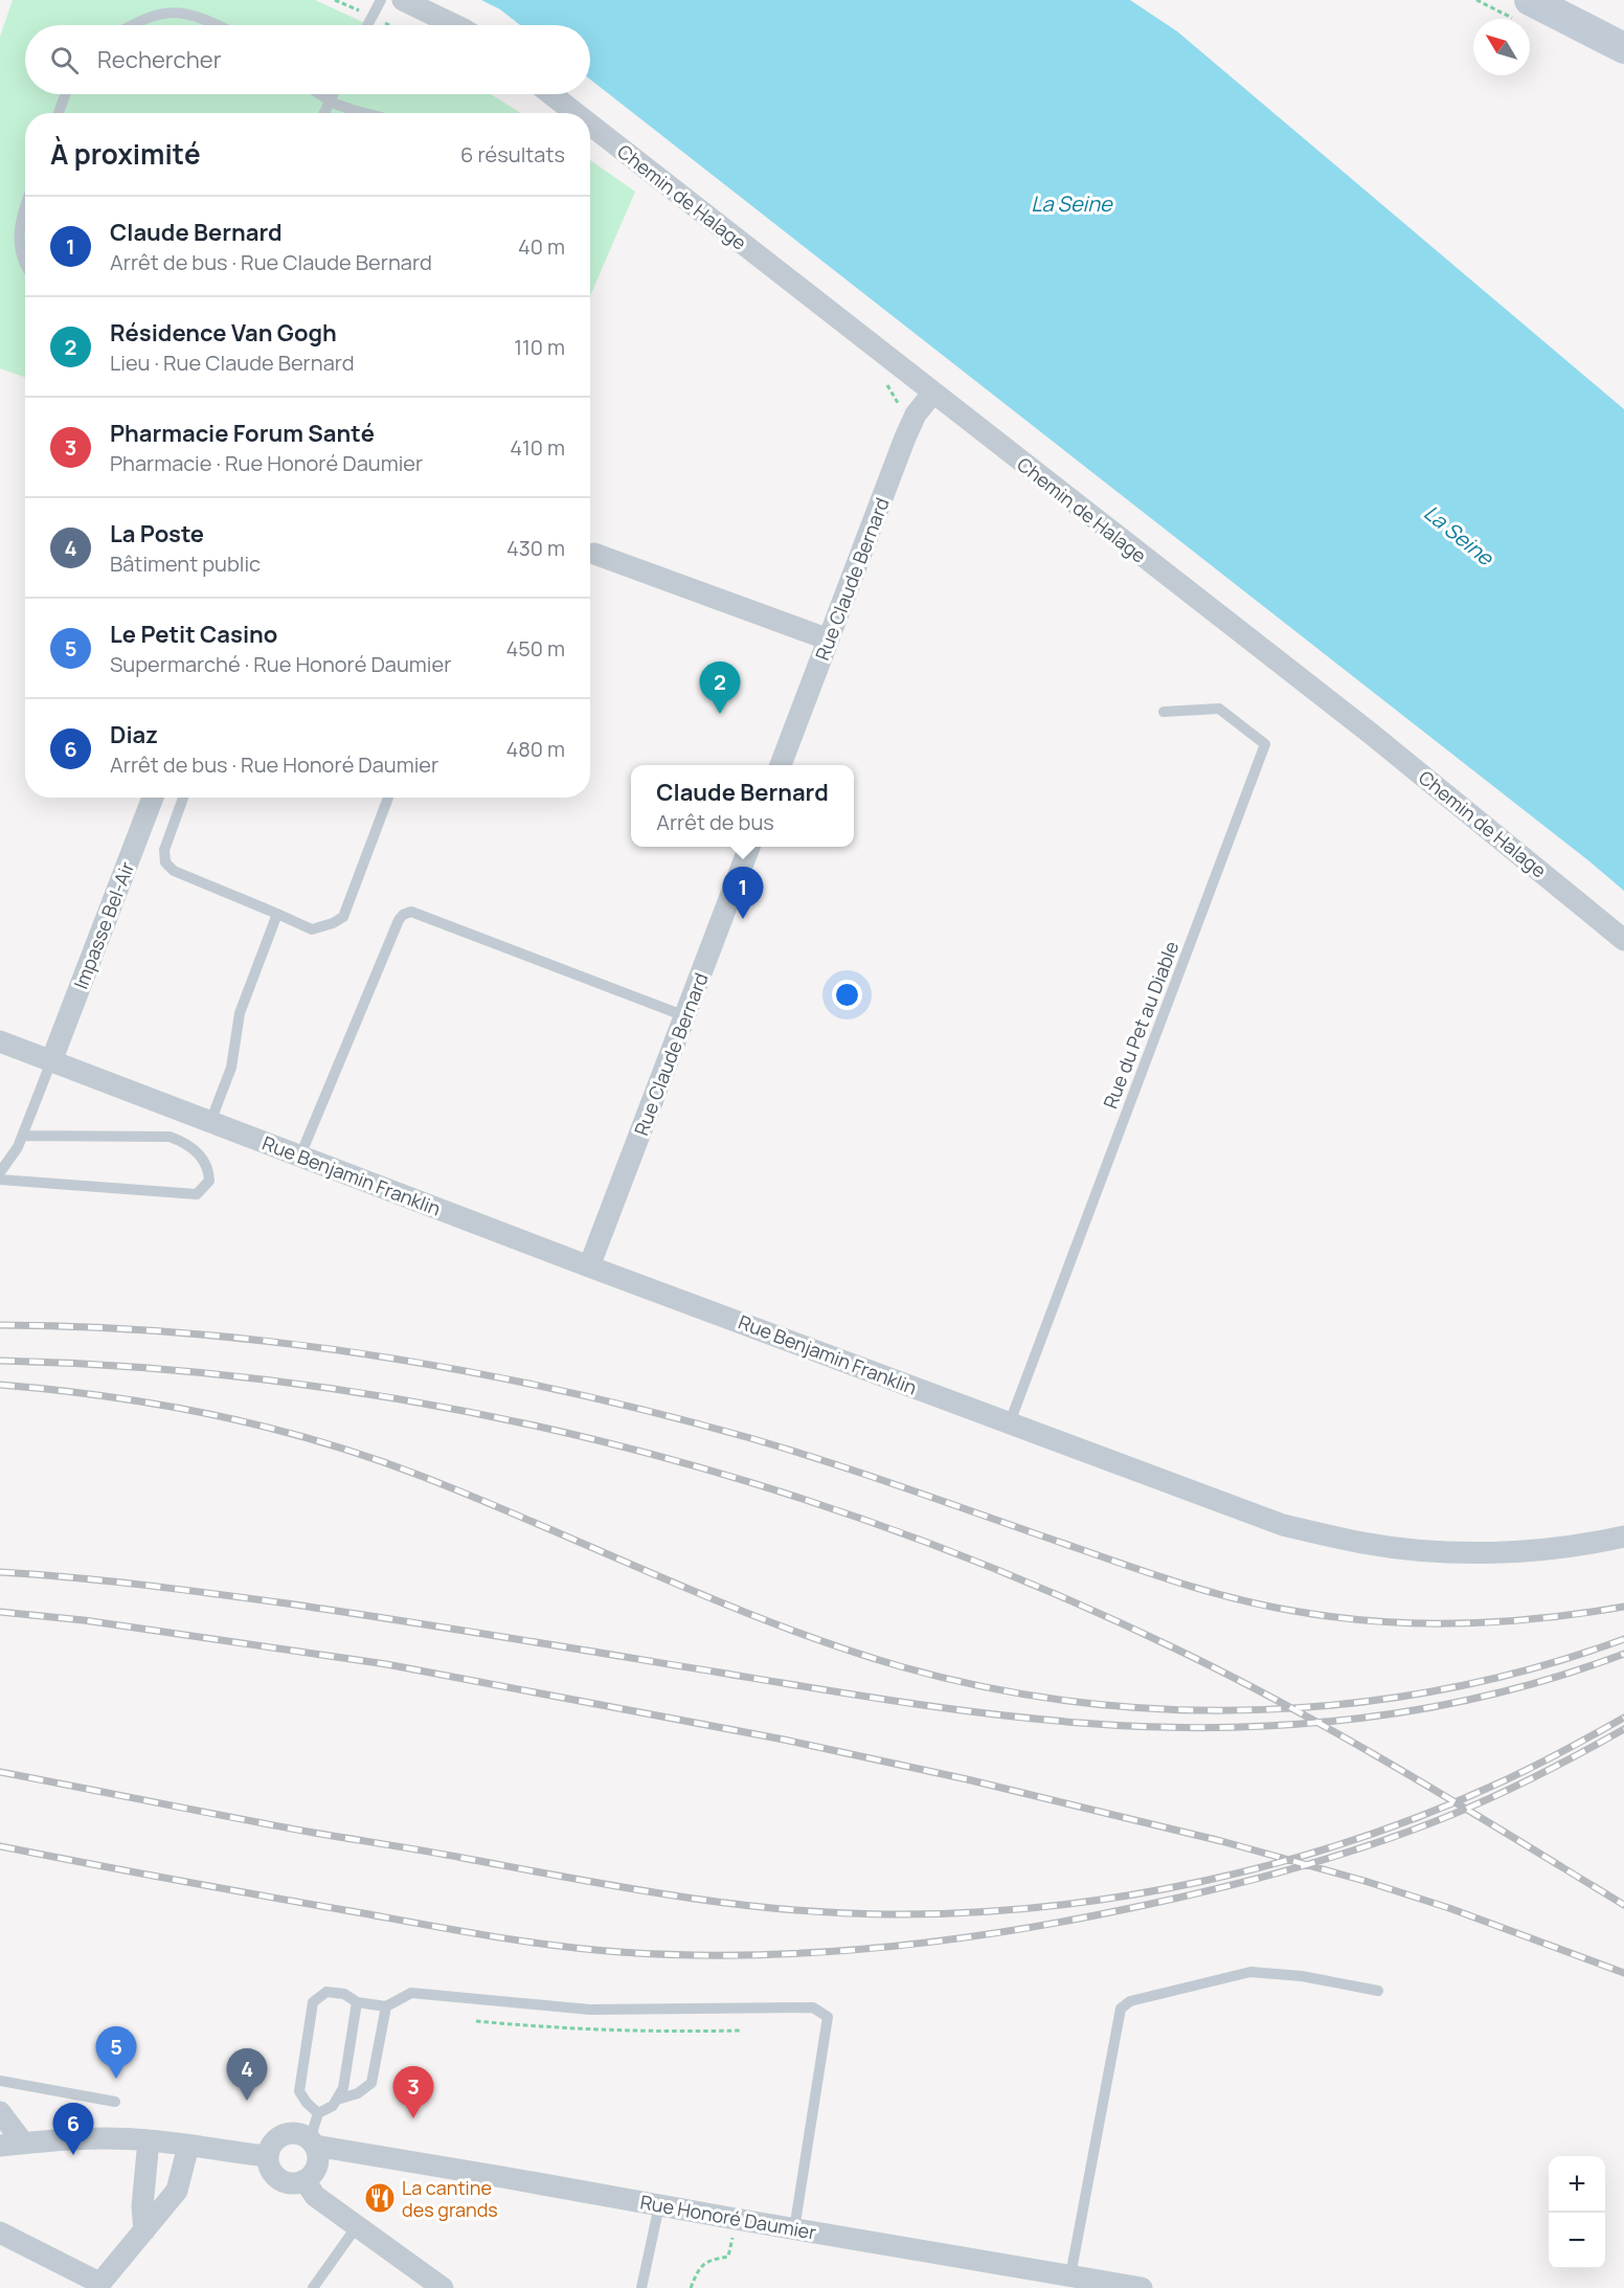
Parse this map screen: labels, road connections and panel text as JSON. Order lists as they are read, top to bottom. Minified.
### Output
{"streets":{"street":["Chemin de Halage","Rue Claude Bernard","Impasse Bel-Air","Rue Benjamin Franklin","Rue Honoré Daumier"],"lane":["Rue du Pet au Diable"]},"crossings":[["Chemin de Halage","Rue Claude Bernard"],["Rue Claude Bernard","Rue Benjamin Franklin"],["Impasse Bel-Air","Rue Benjamin Franklin"],["Rue du Pet au Diable","Rue Benjamin Franklin"]],"water":["La Seine"],"places":{"restaurant":["La cantine des grands"]},"north":"top left","page":{"search":"Rechercher","heading":["À proximité","6 résultats"],"list":[{"mark":"1","name":"Claude Bernard","note":"Arrêt de bus · Rue Claude Bernard","value":"40 m"},{"mark":"2","name":"Résidence Van Gogh","note":"Lieu · Rue Claude Bernard","value":"110 m"},{"mark":"3","name":"Pharmacie Forum Santé","note":"Pharmacie · Rue Honoré Daumier","value":"410 m"},{"mark":"4","name":"La Poste","note":"Bâtiment public","value":"430 m"},{"mark":"5","name":"Le Petit Casino","note":"Supermarché · Rue Honoré Daumier","value":"450 m"},{"mark":"6","name":"Diaz","note":"Arrêt de bus · Rue Honoré Daumier","value":"480 m"}],"pins":["2","1","5","4","3","6"],"popup":["Claude Bernard","Arrêt de bus"],"map_buttons":["+","−"]}}
